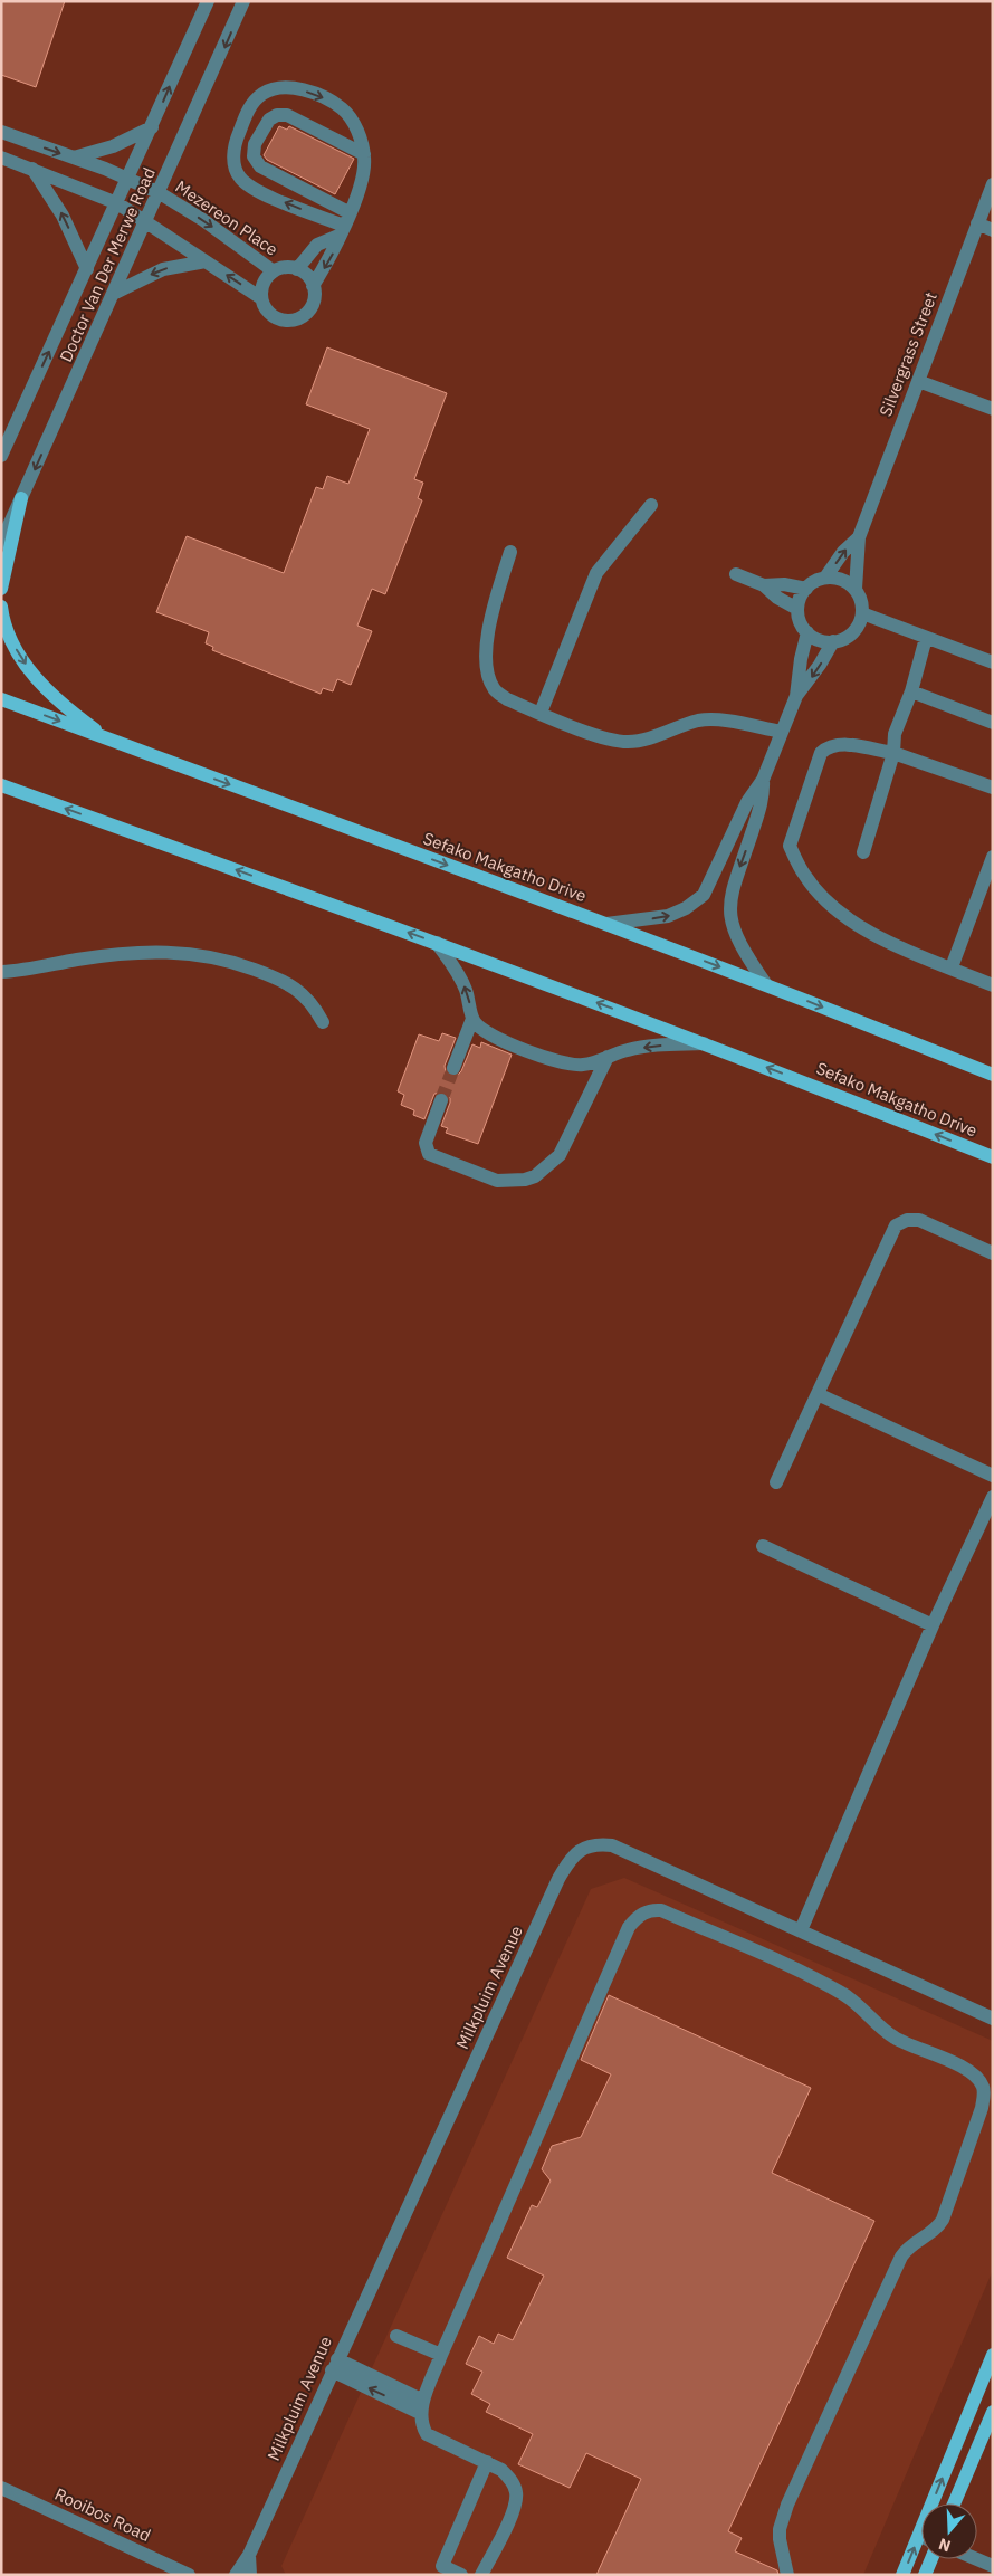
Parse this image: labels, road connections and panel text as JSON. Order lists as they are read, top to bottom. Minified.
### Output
{"streets":{"main road":["Sefako Makgatho Drive"],"street":["Mezereon Place","Doctor Van Der Merwe Road","Silvergrass Street","Milkpluim Avenue","Rooibos Road"]},"crossings":[["Mezereon Place","Doctor Van Der Merwe Road"]],"north":"bottom"}
